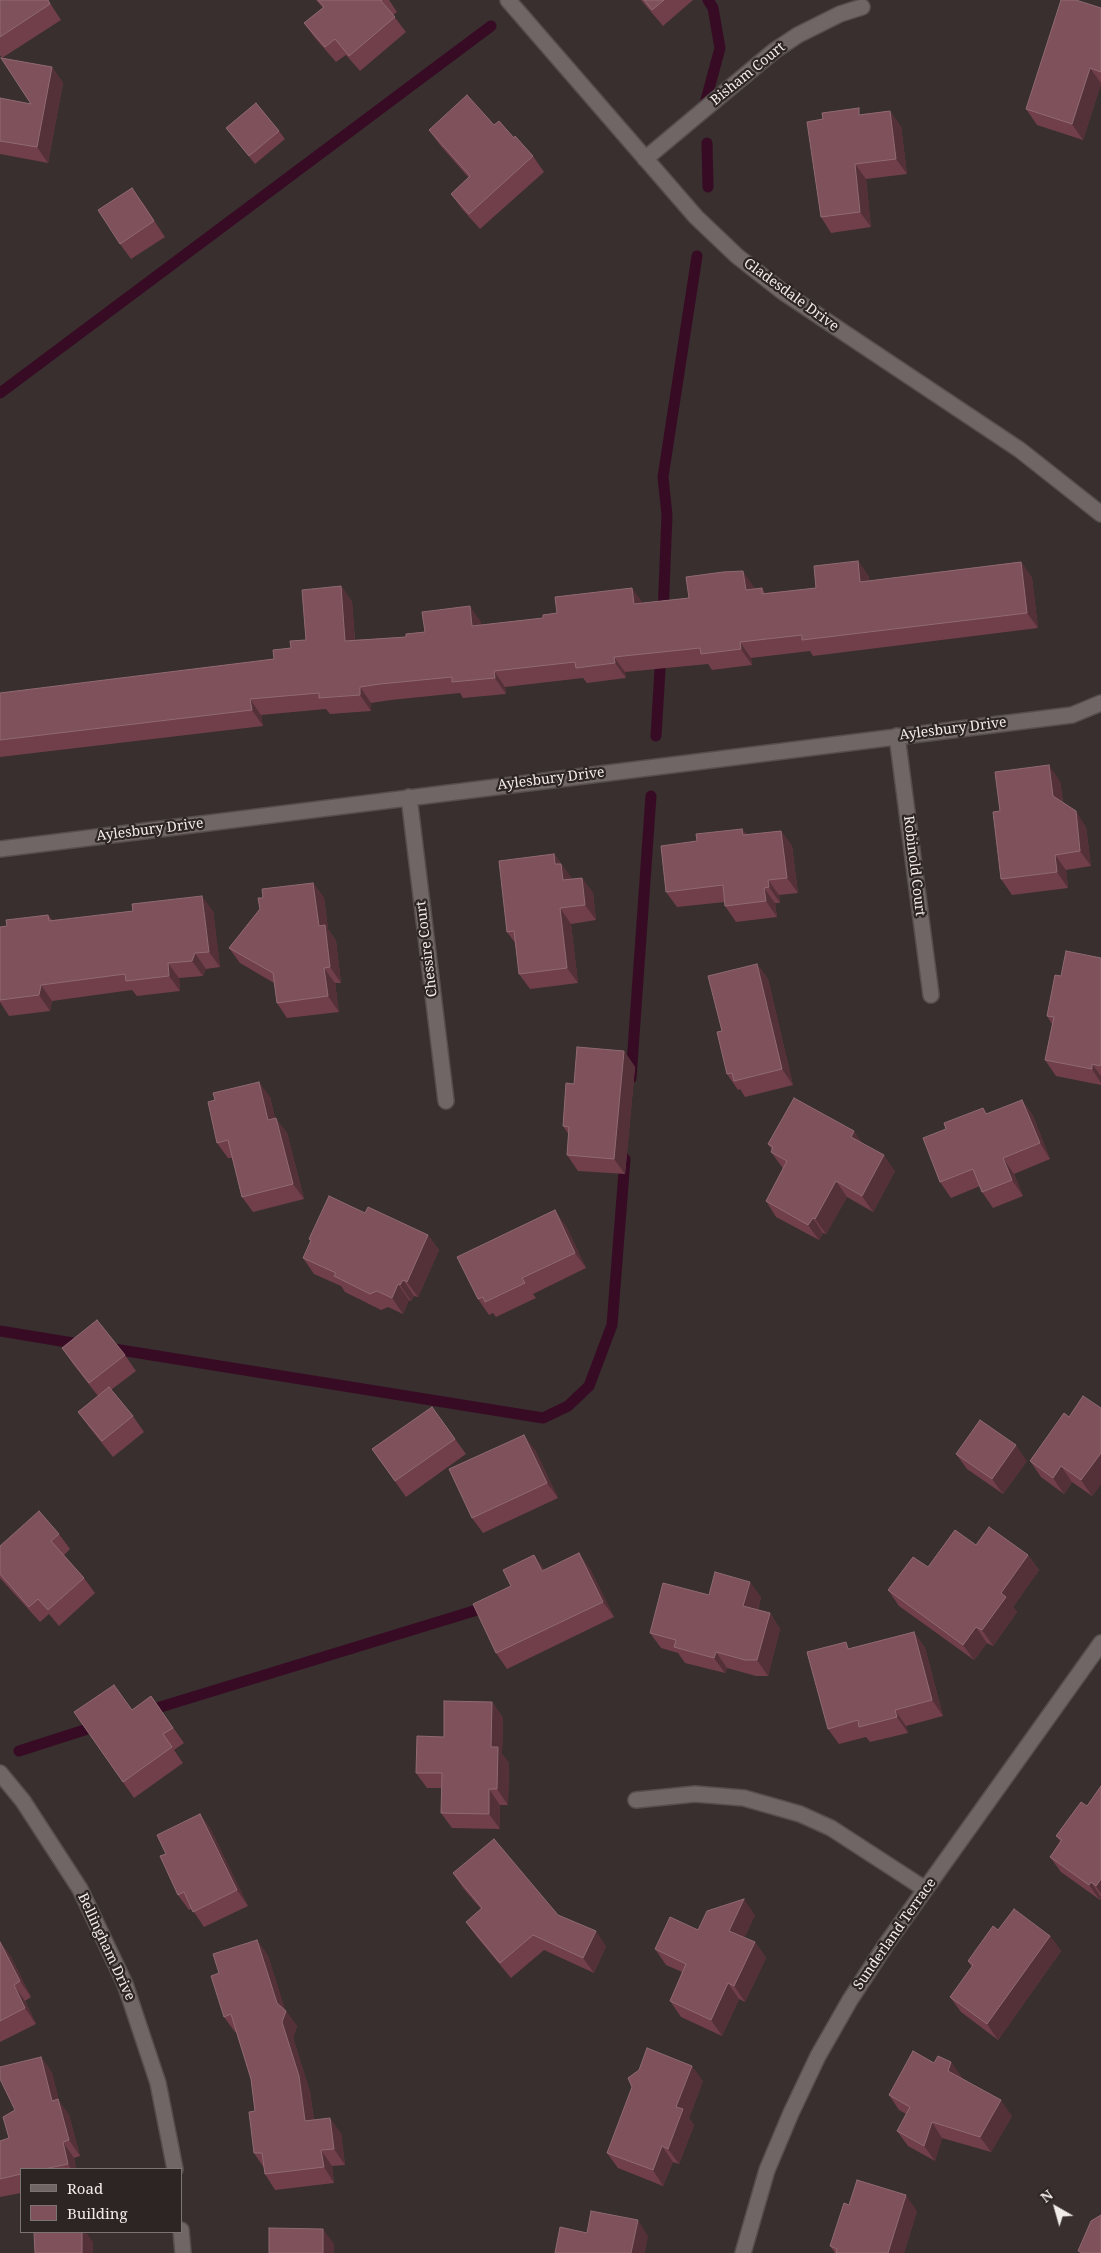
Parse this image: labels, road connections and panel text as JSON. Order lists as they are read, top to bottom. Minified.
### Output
{"streets":{"street":["Bisham Court","Gladesdale Drive","Aylesbury Drive","Robinold Court","Chessire Court","Sunderland Terrace","Bellingham Drive"]},"crossings":[["Bisham Court","Gladesdale Drive"],["Aylesbury Drive","Robinold Court"],["Aylesbury Drive","Chessire Court"]],"legend":["Road","Building"],"north":"top left"}
